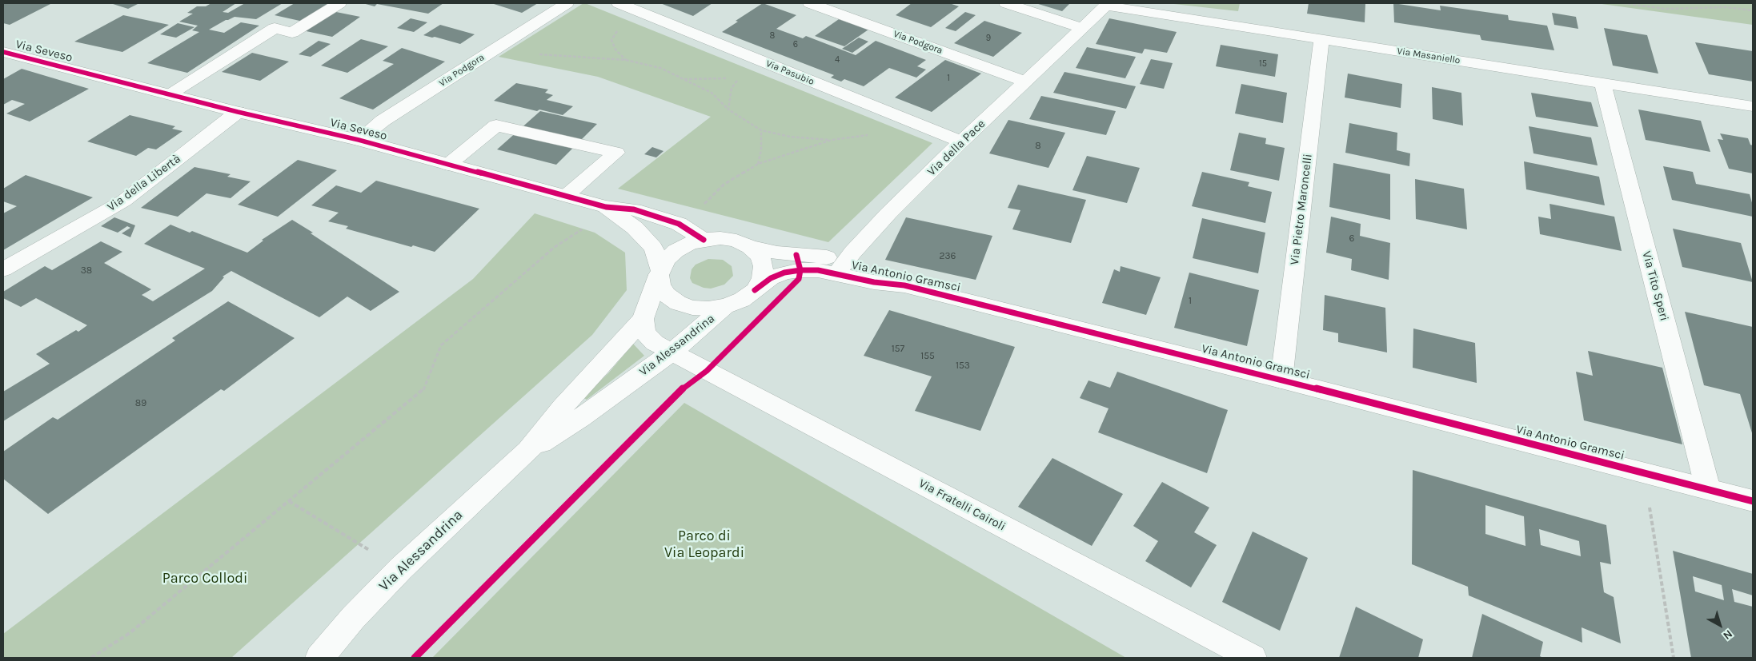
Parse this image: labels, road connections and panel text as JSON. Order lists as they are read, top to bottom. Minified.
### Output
{"streets":{"street":["Via Podgora","Via Seveso","Via Masaniello","Via Pasubio","Via della Pace","Via della Libertà","Via Pietro Maroncelli","Via Antonio Gramsci","Via Tito Speri","Via Alessandrina","Via Fratelli Cairoli"]},"crossings":[["Via Podgora","Via Seveso"],["Via Podgora","Via della Pace"],["Via Seveso","Via della Libertà"],["Via Seveso","Via Antonio Gramsci"],["Via Seveso","Via Alessandrina"],["Via Masaniello","Via della Pace"],["Via Masaniello","Via Pietro Maroncelli"],["Via Masaniello","Via Tito Speri"],["Via Pasubio","Via della Pace"],["Via della Pace","Via Antonio Gramsci"],["Via Pietro Maroncelli","Via Antonio Gramsci"],["Via Antonio Gramsci","Via Tito Speri"],["Via Antonio Gramsci","Via Alessandrina"],["Via Alessandrina","Via Fratelli Cairoli"]],"parks":["Parco di Via Leopardi","Parco Collodi"],"house_numbers":["8","9","6","4","15","1","8","6","236","38","1","157","155","153","89"],"north":"bottom right"}
